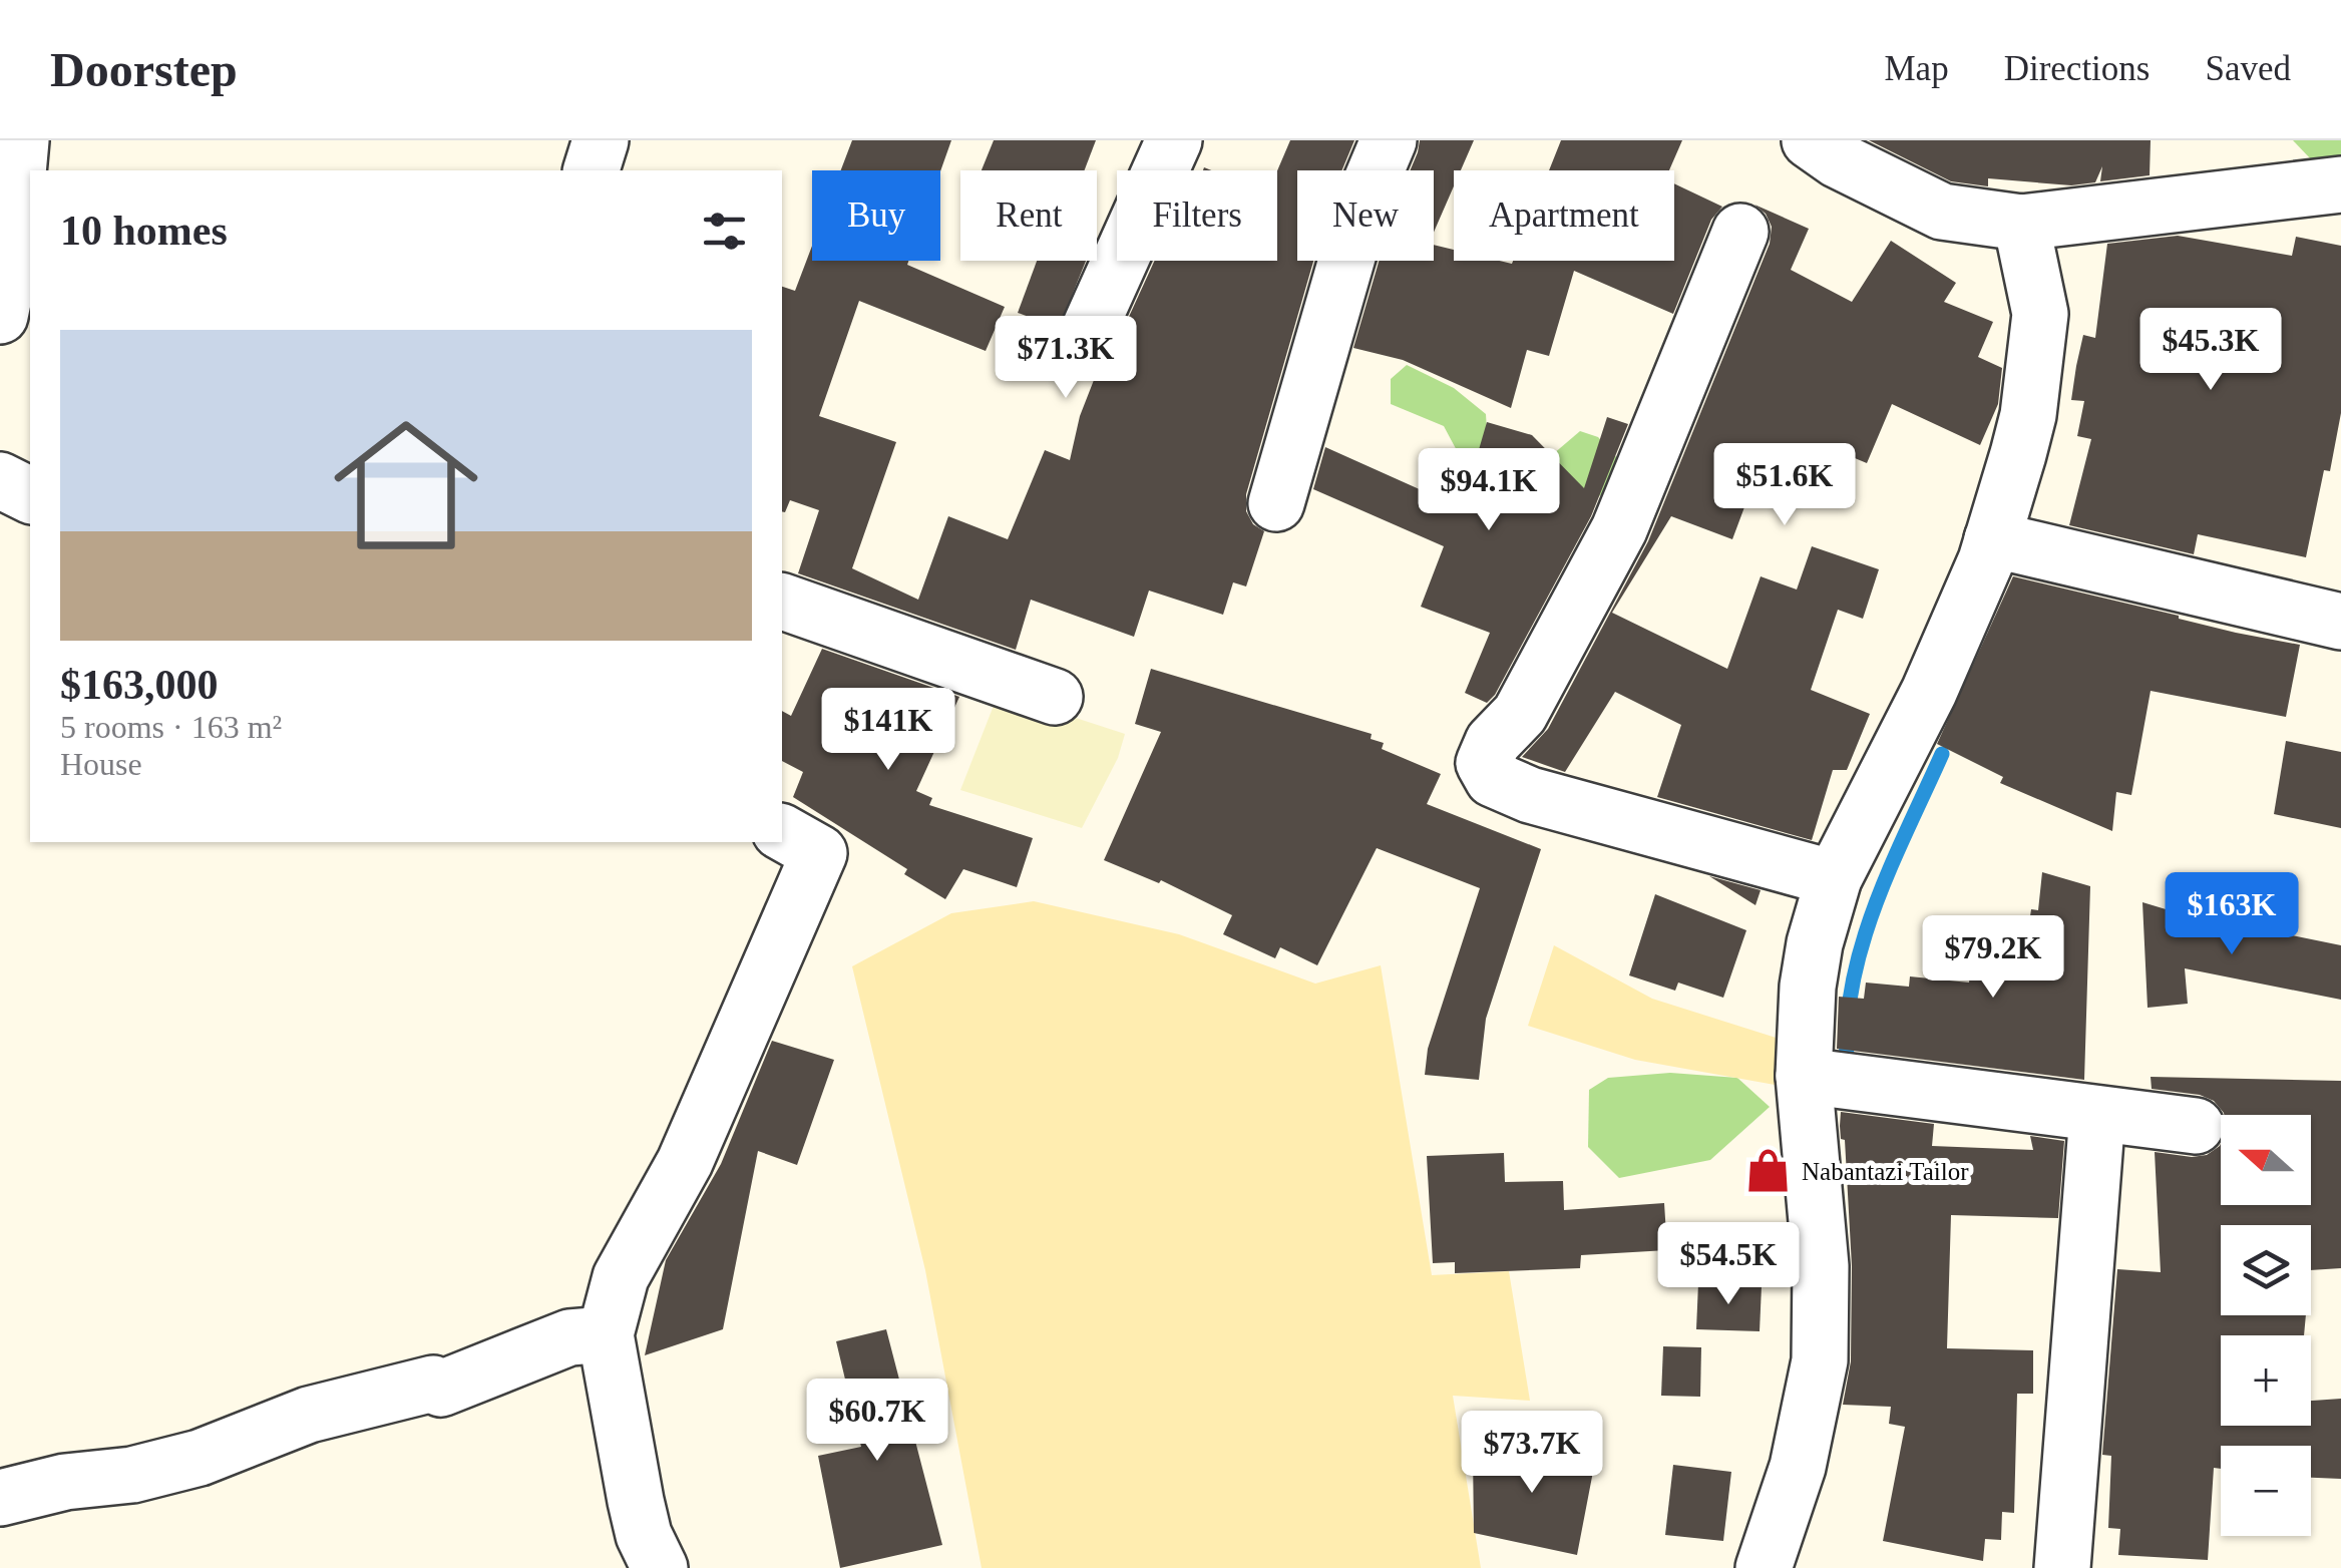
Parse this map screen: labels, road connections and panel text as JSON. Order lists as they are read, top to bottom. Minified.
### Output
{"places":{"shop":["Nabantazi Tailor"]},"north":"left","page":{"header":"Doorstep","nav":["Map","Directions","Saved"],"chip":["Buy","Rent","Filters","New","Apartment"],"heading":"10 homes","list":[{"name":"$163,000","note":"5 rooms · 163 m² · House"}],"price":["$45.3K","$71.3K","$51.6K","$94.1K","$141K","$163K","$79.2K","$54.5K","$60.7K","$73.7K"],"map_buttons":["+","−"]}}
